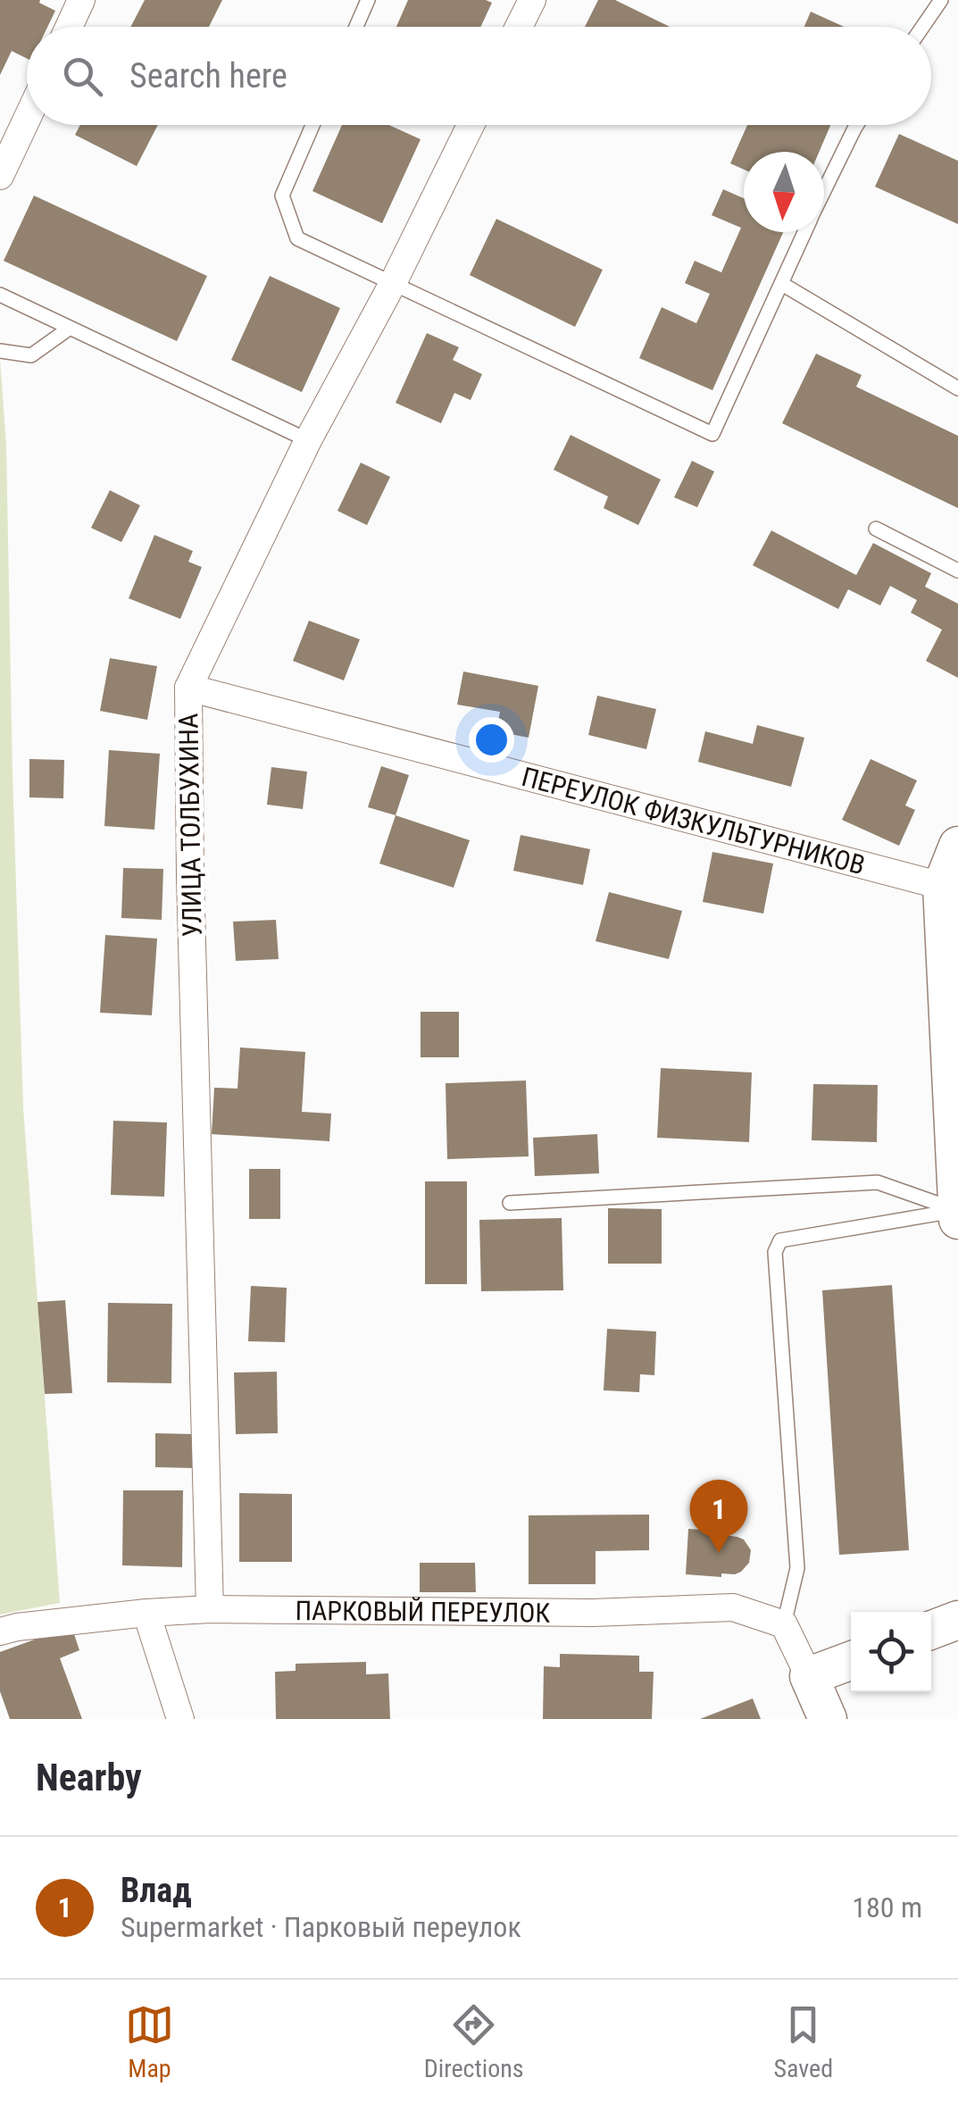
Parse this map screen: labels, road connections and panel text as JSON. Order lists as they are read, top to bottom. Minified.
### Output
{"streets":{"street":["ПЕРЕУЛОК ФИЗКУЛЬТУРНИКОВ","УЛИЦА ТОЛБУХИНА","ПАРКОВЫЙ ПЕРЕУЛОК"]},"crossings":[["ПЕРЕУЛОК ФИЗКУЛЬТУРНИКОВ","УЛИЦА ТОЛБУХИНА"],["УЛИЦА ТОЛБУХИНА","ПАРКОВЫЙ ПЕРЕУЛОК"]],"north":"bottom","page":{"search":"Search here","pins":"1","heading":"Nearby","list":[{"mark":"1","name":"Влад","note":"Supermarket · Парковый переулок","value":"180 m"}],"nav":["Map","Directions","Saved"]}}
